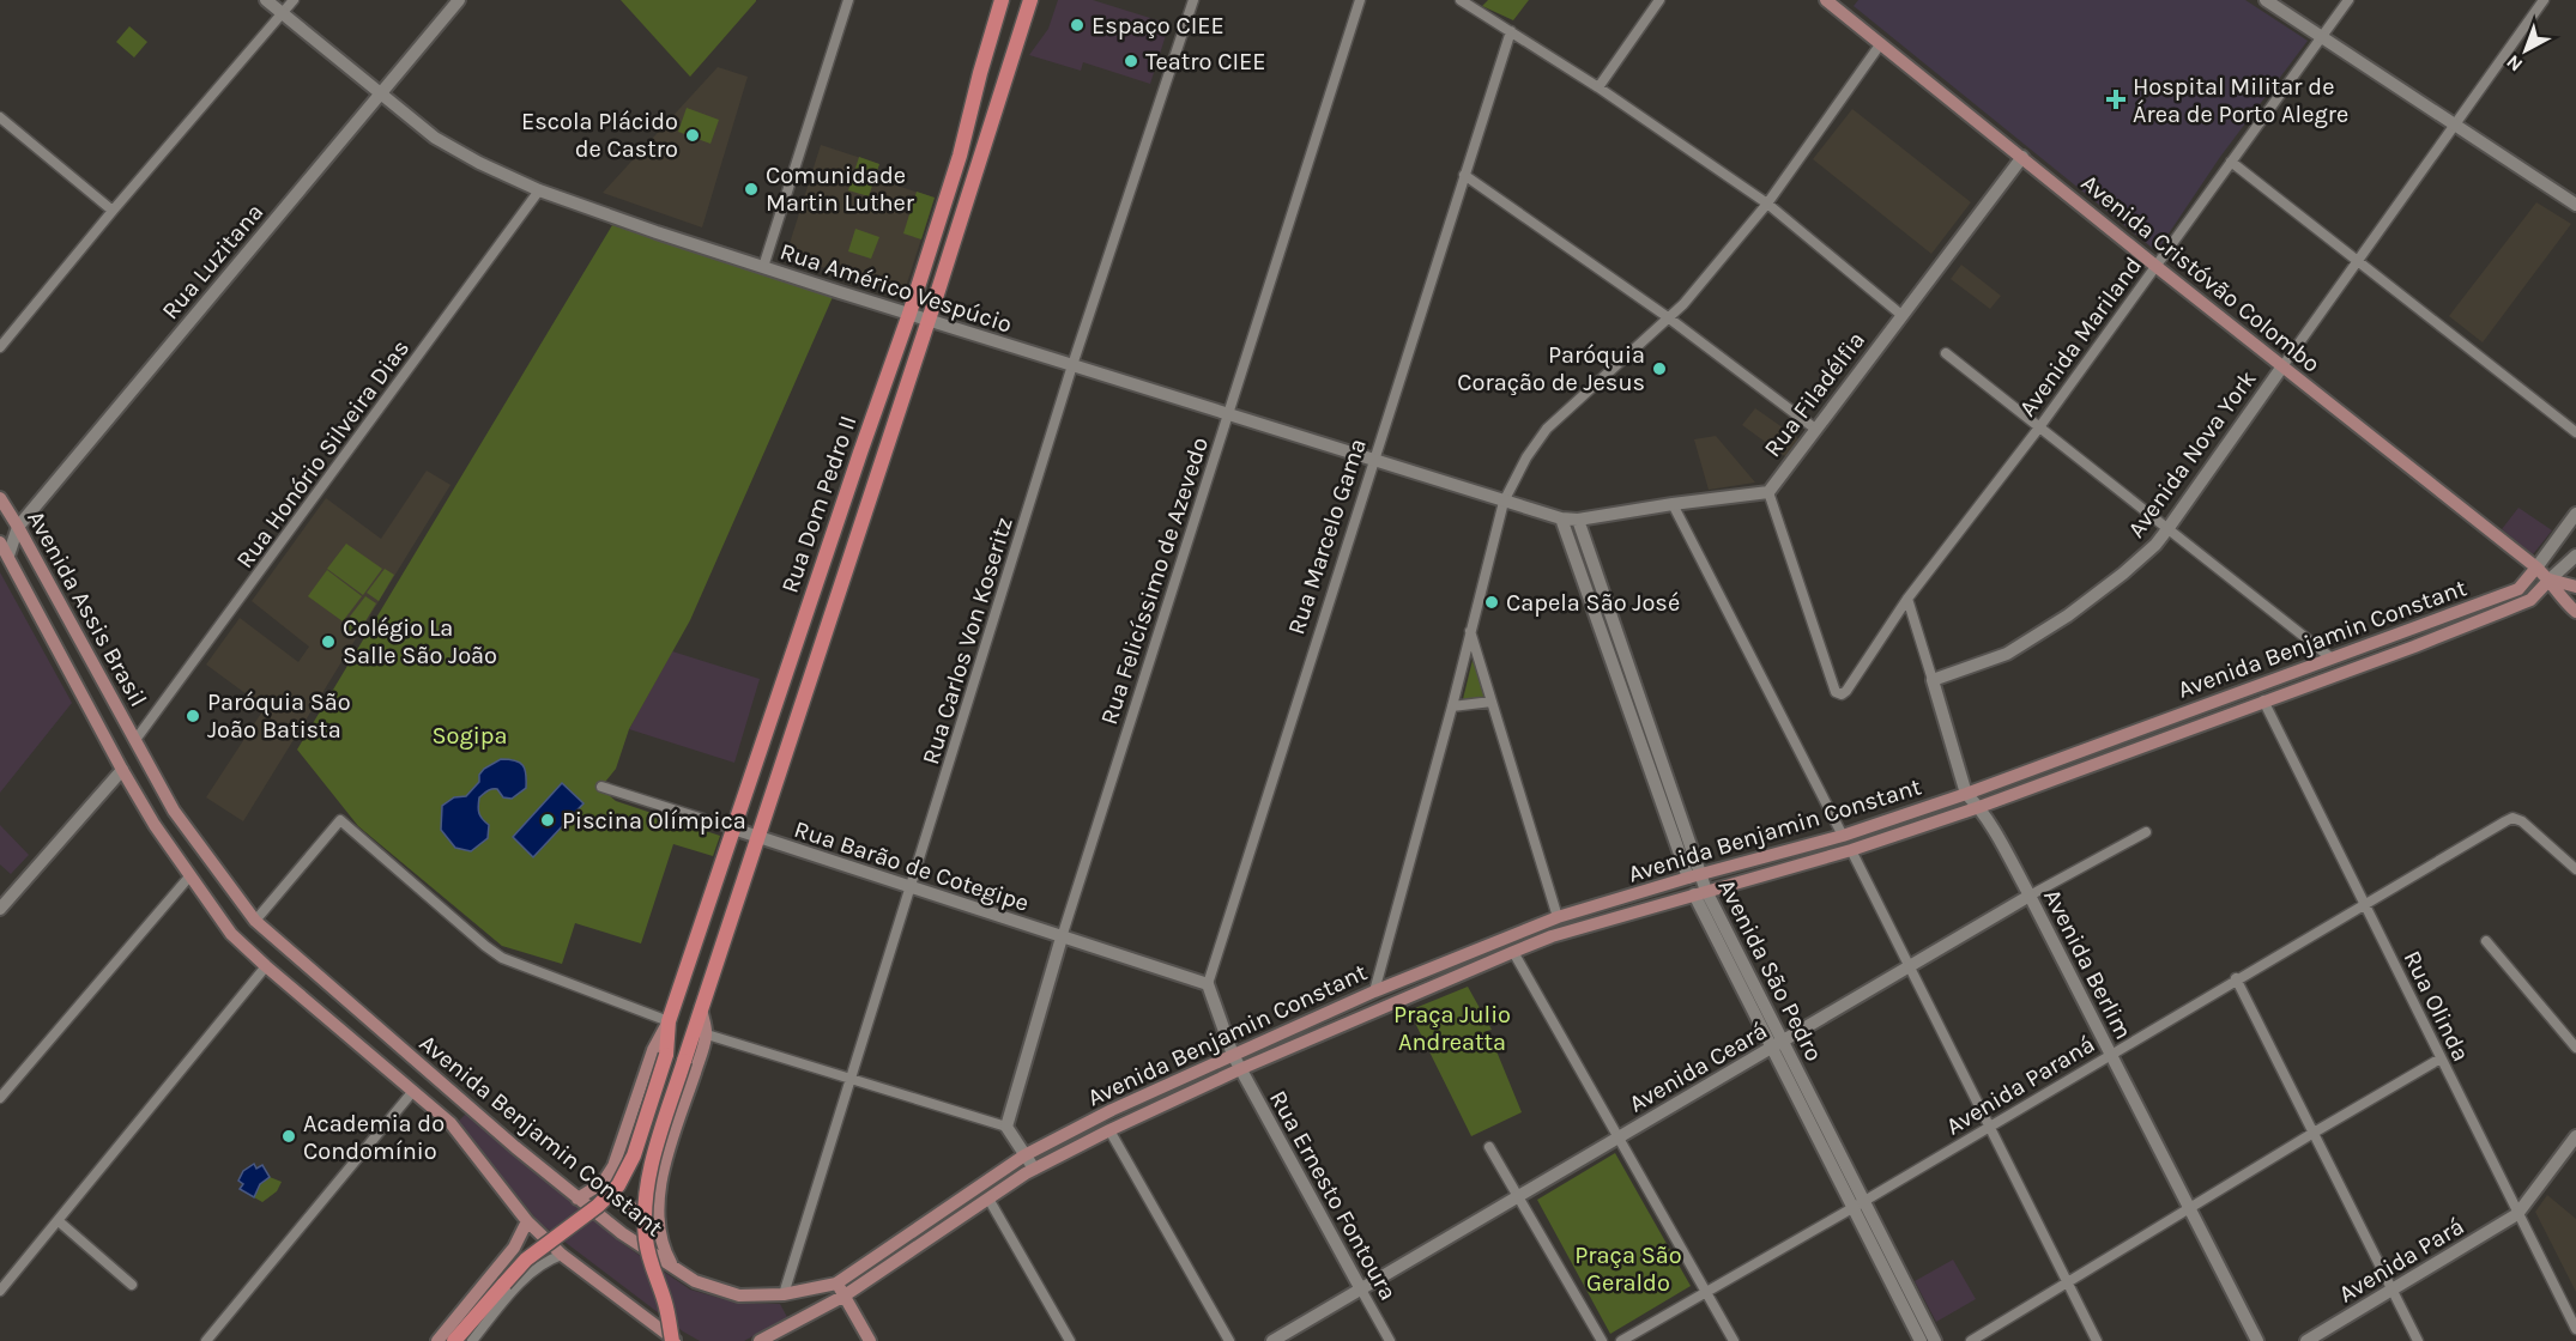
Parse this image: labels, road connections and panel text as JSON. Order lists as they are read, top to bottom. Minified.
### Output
{"streets":{"main road":["Avenida Cristóvão Colombo","Rua Dom Pedro II","Avenida Assis Brasil","Avenida Benjamin Constant"],"street":["Rua Luzitana","Rua Américo Vespúcio","Avenida Mariland","Rua Filadélfia","Rua Honório Silveira Dias","Avenida Nova York","Rua Marcelo Gama","Rua Felicíssimo de Azevedo","Rua Carlos Von Koseritz","Rua Barão de Cotegipe","Avenida Berlim","Avenida São Pedro","Rua Olinda","Avenida Ceará","Avenida Paraná","Rua Ernesto Fontoura","Avenida Pará"]},"crossings":[["Rua Luzitana","Rua Américo Vespúcio"],["Rua Luzitana","Avenida Assis Brasil"],["Avenida Cristóvão Colombo","Avenida Mariland"],["Avenida Cristóvão Colombo","Rua Filadélfia"],["Avenida Cristóvão Colombo","Avenida Nova York"],["Avenida Cristóvão Colombo","Avenida Benjamin Constant"],["Rua Américo Vespúcio","Rua Filadélfia"],["Rua Américo Vespúcio","Rua Honório Silveira Dias"],["Rua Américo Vespúcio","Rua Dom Pedro II"],["Rua Américo Vespúcio","Rua Marcelo Gama"],["Rua Américo Vespúcio","Rua Felicíssimo de Azevedo"],["Rua Américo Vespúcio","Rua Carlos Von Koseritz"],["Rua Américo Vespúcio","Avenida São Pedro"],["Avenida Mariland","Rua Filadélfia"],["Avenida Mariland","Avenida Berlim"],["Rua Filadélfia","Avenida São Pedro"],["Rua Honório Silveira Dias","Avenida Assis Brasil"],["Rua Honório Silveira Dias","Avenida Benjamin Constant"],["Avenida Nova York","Avenida Berlim"],["Rua Dom Pedro II","Avenida Benjamin Constant"],["Rua Dom Pedro II","Rua Barão de Cotegipe"],["Rua Marcelo Gama","Rua Barão de Cotegipe"],["Rua Felicíssimo de Azevedo","Rua Barão de Cotegipe"],["Avenida Assis Brasil","Avenida Benjamin Constant"],["Avenida Benjamin Constant","Rua Carlos Von Koseritz"],["Avenida Benjamin Constant","Avenida Berlim"],["Avenida Benjamin Constant","Avenida São Pedro"],["Avenida Benjamin Constant","Rua Olinda"],["Avenida Benjamin Constant","Rua Ernesto Fontoura"],["Rua Carlos Von Koseritz","Rua Barão de Cotegipe"],["Avenida Berlim","Avenida Ceará"],["Avenida Berlim","Avenida Paraná"],["Avenida São Pedro","Avenida Ceará"],["Avenida São Pedro","Avenida Paraná"],["Rua Olinda","Avenida Paraná"],["Rua Olinda","Avenida Pará"],["Avenida Ceará","Rua Ernesto Fontoura"]],"parks":["Sogipa","Praça Julio Andreatta","Praça São Geraldo"],"places":{"other":["Espaço CIEE","Teatro CIEE","Escola Plácido de Castro","Comunidade Martin Luther","Paróquia Coração de Jesus","Capela São José","Colégio La Salle São João","Paróquia São João Batista","Piscina Olímpica","Academia do Condomínio"],"health":["Hospital Militar de Área de Porto Alegre"]},"north":"bottom left"}
